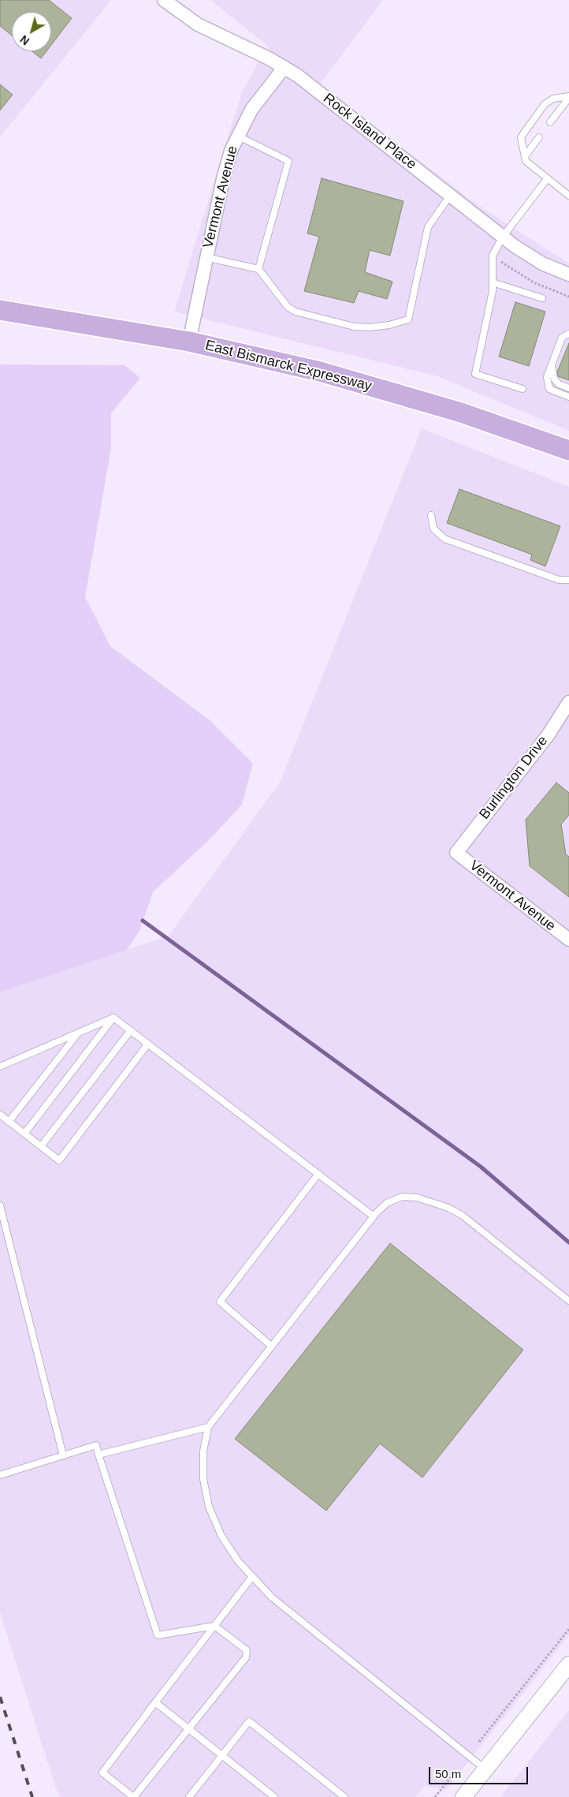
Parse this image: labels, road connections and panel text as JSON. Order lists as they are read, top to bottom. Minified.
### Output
{"streets":{"main road":["East Bismarck Expressway"],"street":["Rock Island Place","Vermont Avenue","Burlington Drive"]},"crossings":[["Rock Island Place","Vermont Avenue"],["Vermont Avenue","East Bismarck Expressway"],["Vermont Avenue","Burlington Drive"]],"scale_bar":"50 m","north":"bottom left"}
